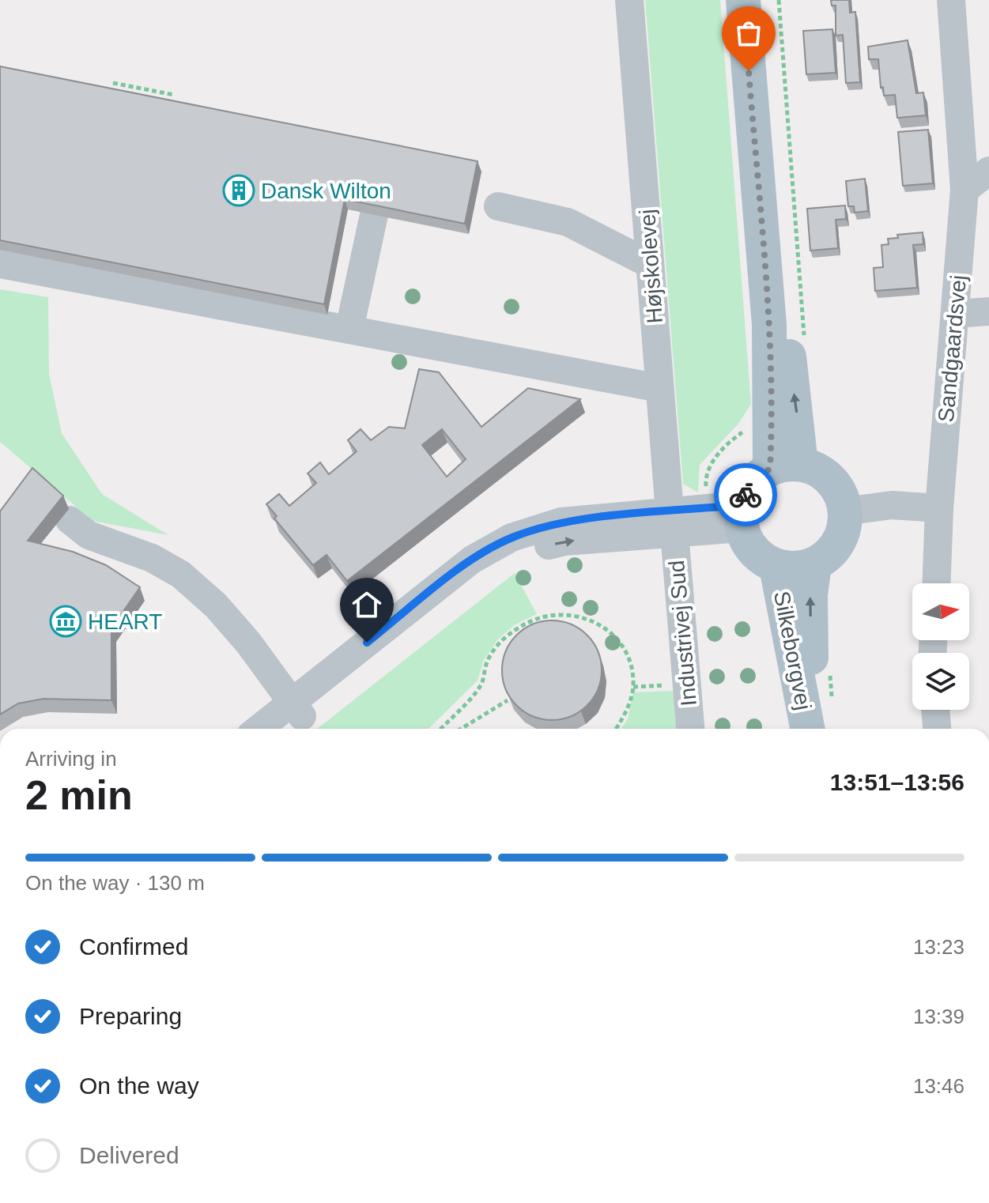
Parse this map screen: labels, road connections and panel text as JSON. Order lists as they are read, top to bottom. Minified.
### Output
{"streets":{"main road":["Silkeborgvej"],"street":["Højskolevej","Sandgaardsvej","Industrivej Sud"]},"crossings":[["Højskolevej","Industrivej Sud"]],"places":{"building":["Dansk Wilton"],"museum":["HEART"]},"north":"right","page":{"heading":["2 min","Arriving in","13:51–13:56"],"bar":"On the way · 130 m","list":[["Confirmed","13:23"],["Preparing","13:39"],["On the way","13:46"],"Delivered"]}}
